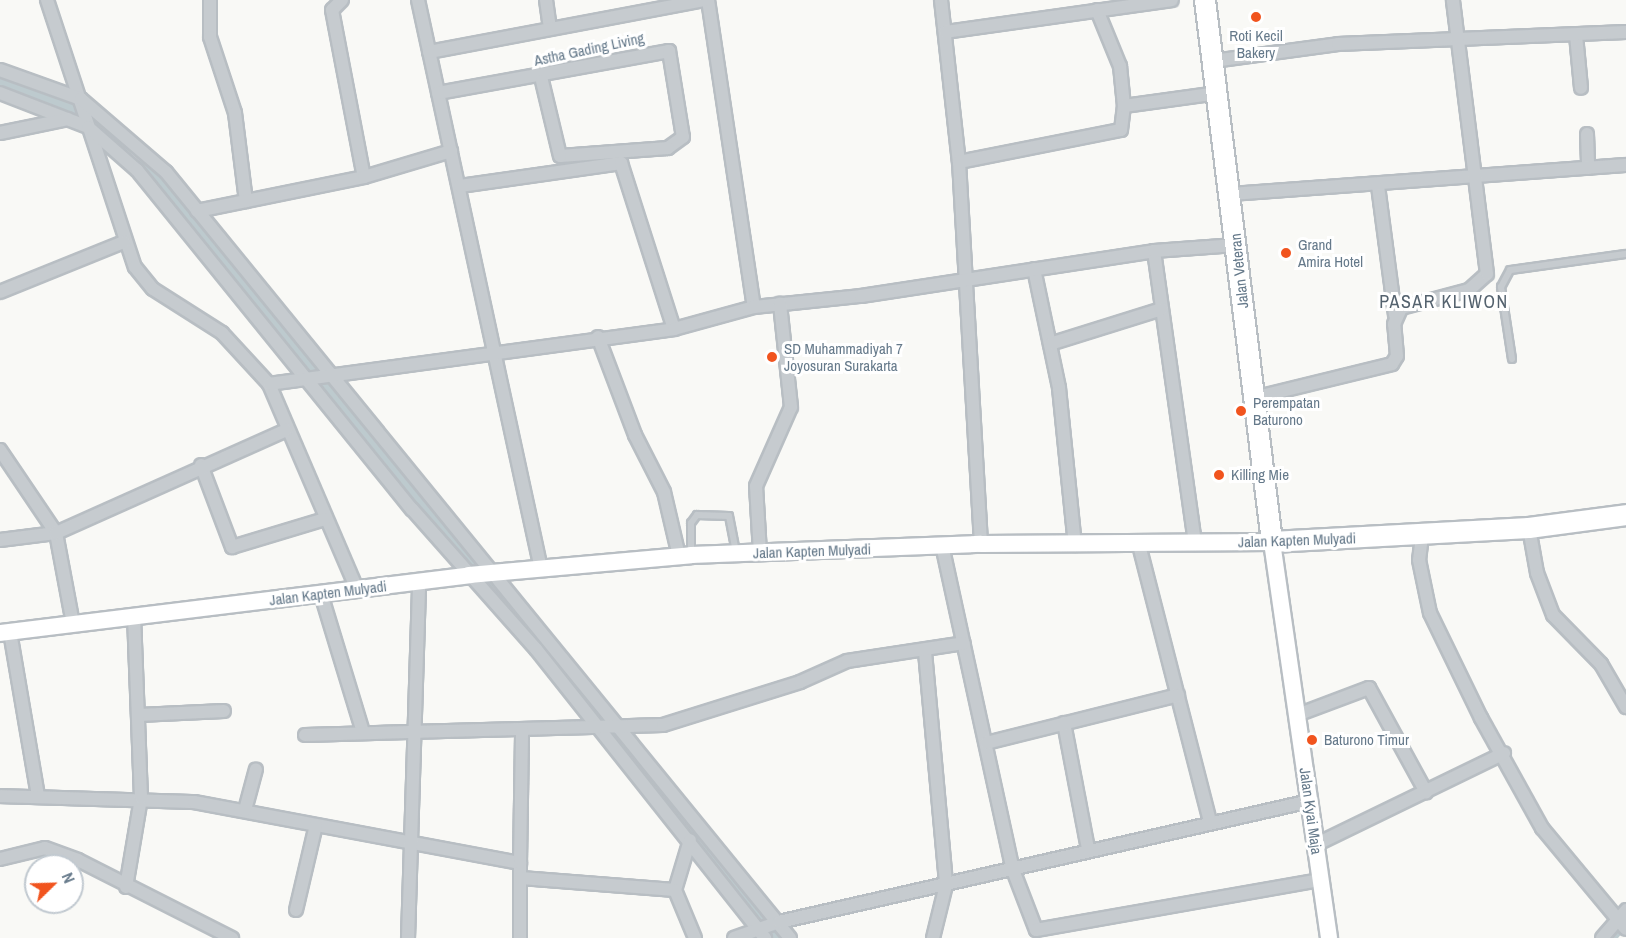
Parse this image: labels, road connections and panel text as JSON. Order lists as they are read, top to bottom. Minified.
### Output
{"streets":{"main road":["Jalan Veteran","Jalan Kapten Mulyadi","Jalan Kyai Maja"],"street":["Astha Gading Living"]},"crossings":[["Jalan Veteran","Jalan Kapten Mulyadi"],["Jalan Veteran","Jalan Kyai Maja"],["Jalan Kapten Mulyadi","Jalan Kyai Maja"]],"districts":["PASAR KLIWON"],"places":["Roti Kecil Bakery","Grand Amira Hotel","SD Muhammadiyah 7 Joyosuran Surakarta","Perempatan Baturono","Killing Mie","Baturono Timur"],"north":"top right"}
